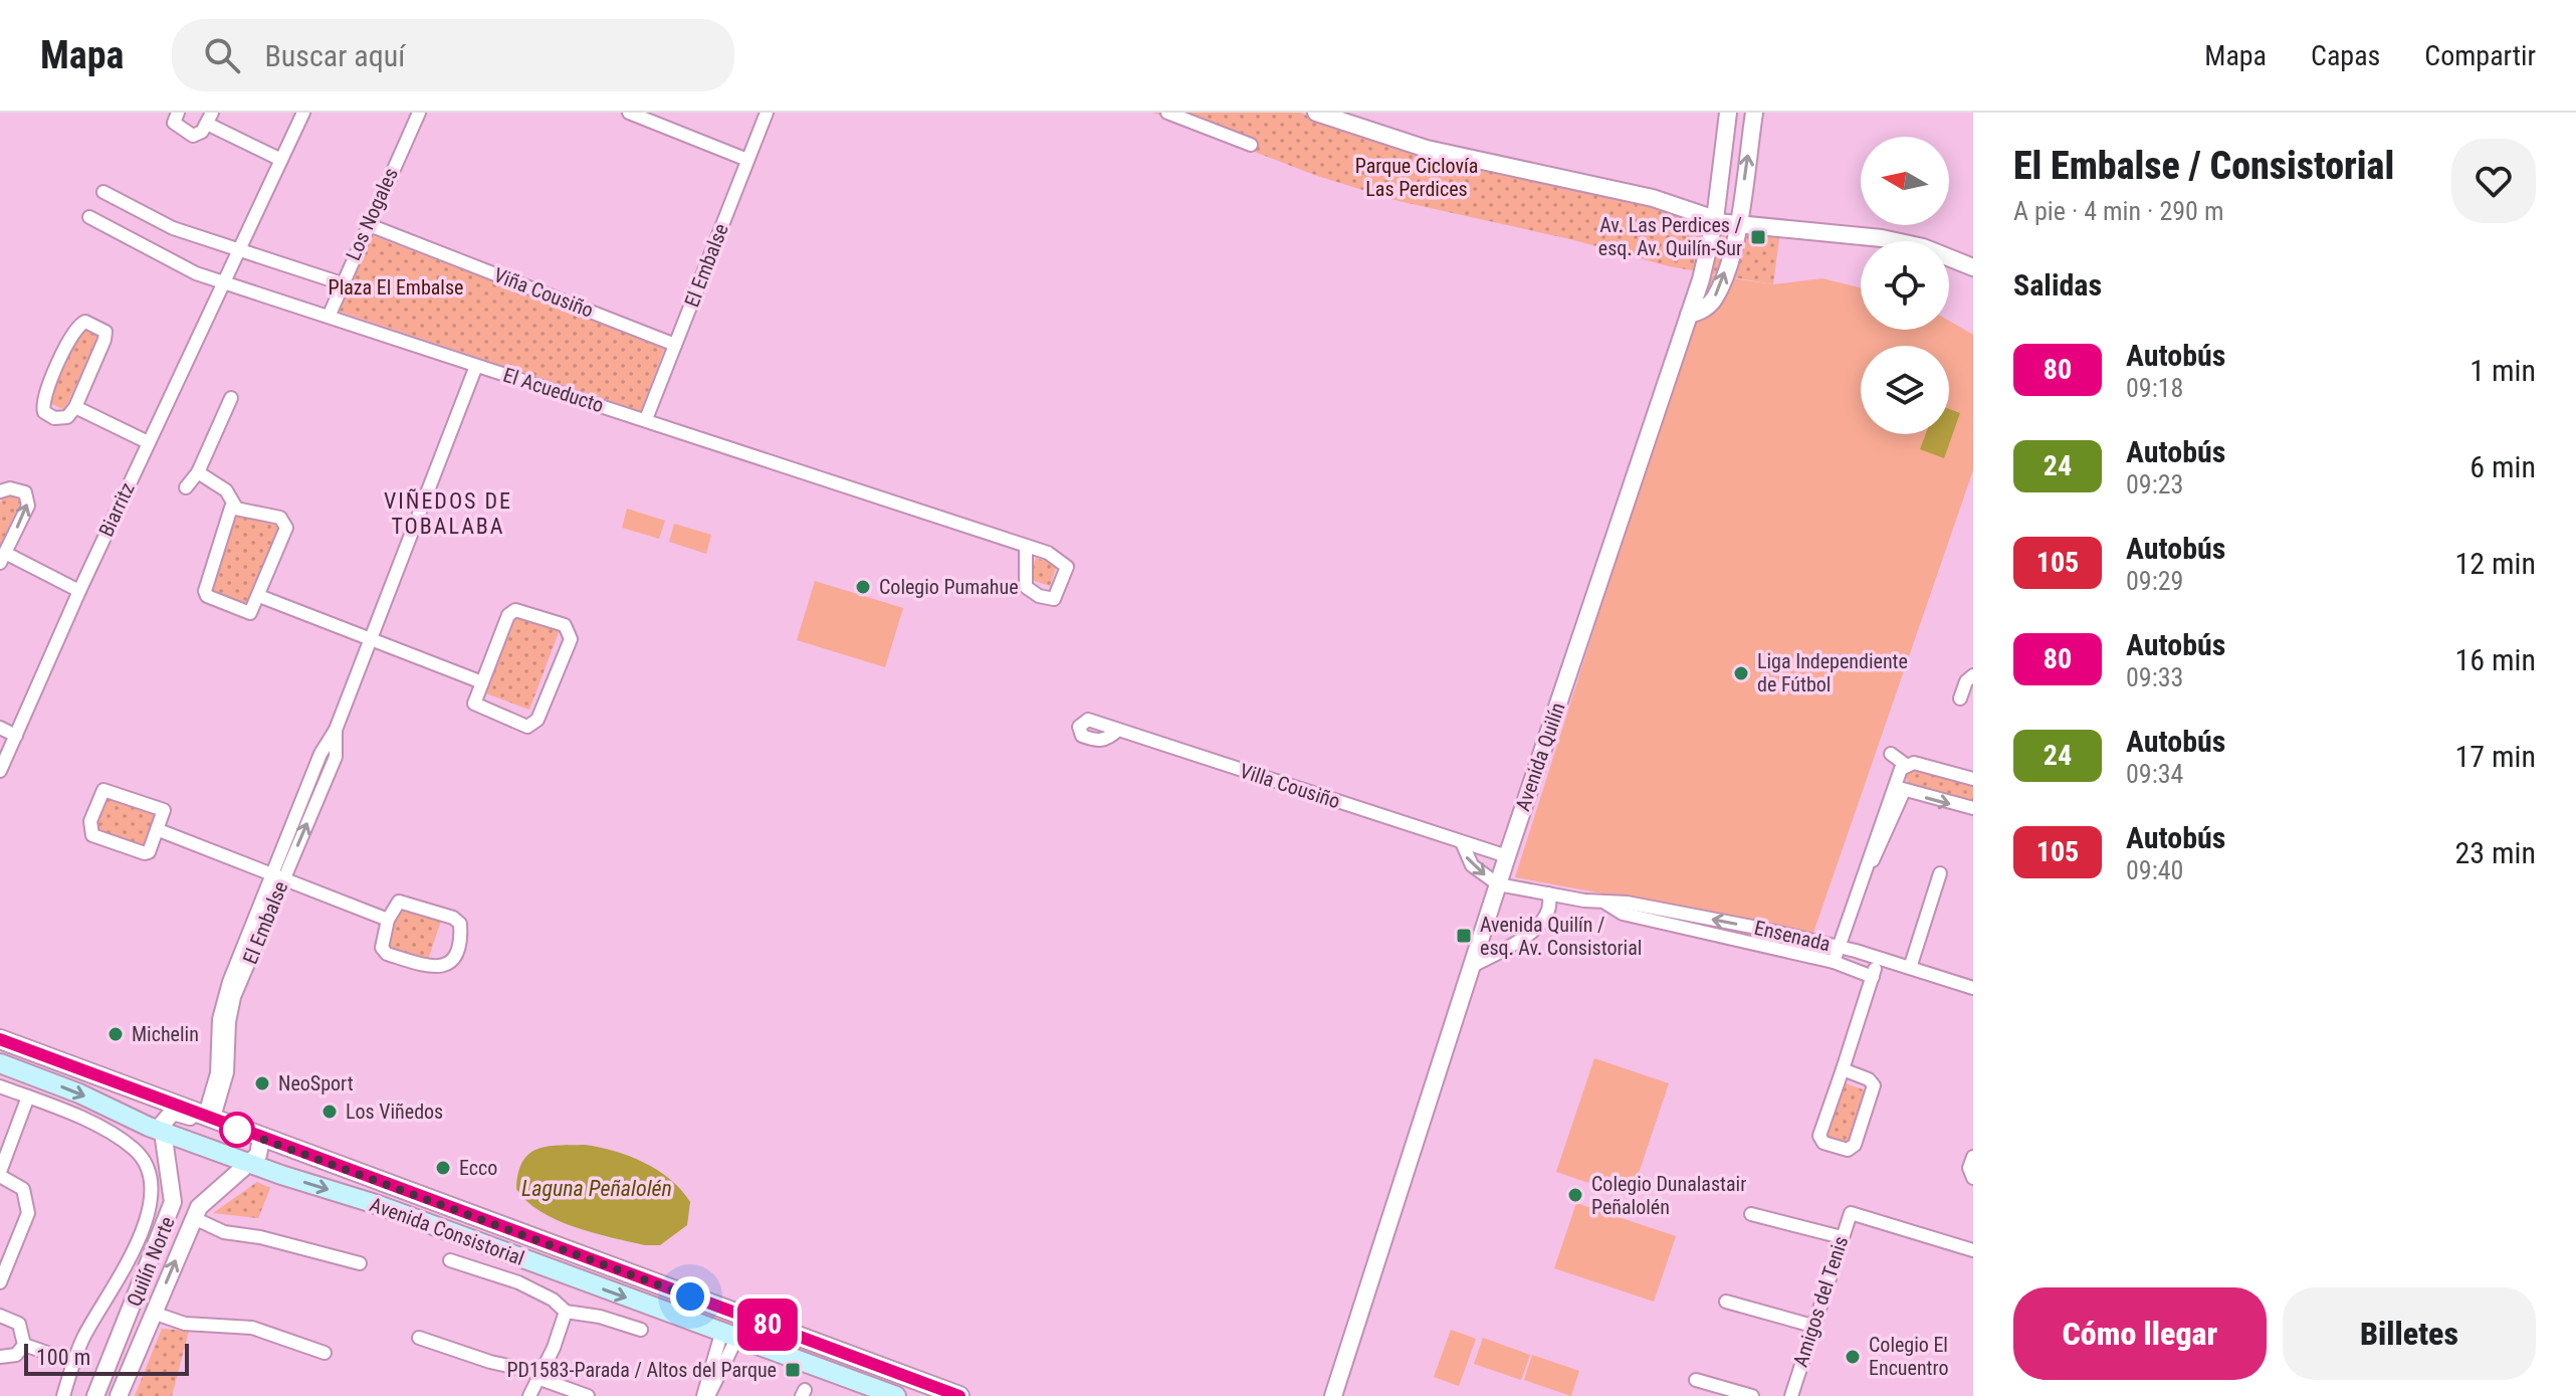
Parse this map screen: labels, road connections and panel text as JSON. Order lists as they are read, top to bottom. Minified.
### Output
{"streets":{"main road":["Avenida Consistorial"],"street":["Los Nogales","El Embalse","Viña Cousiño","El Acueducto","Biarritz","Avenida Quilín","Villa Cousiño","Ensenada","Quilín Norte","Amigos del Tenis"]},"crossings":[["Los Nogales","Viña Cousiño"],["Los Nogales","El Acueducto"],["El Embalse","Viña Cousiño"],["El Embalse","El Acueducto"],["El Embalse","Avenida Consistorial"],["El Acueducto","Biarritz"],["Avenida Quilín","Villa Cousiño"],["Avenida Quilín","Ensenada"],["Avenida Consistorial","Quilín Norte"]],"districts":["VIÑEDOS DE TOBALABA"],"water":["Laguna Peñalolén"],"parks":["Parque Ciclovía Las Perdices","Plaza El Embalse"],"places":{"transit":["Av. Las Perdices / esq. Av. Quilín-Sur","Avenida Quilín / esq. Av. Consistorial","PD1583-Parada / Altos del Parque"],"other":["Colegio Pumahue","Liga Independiente de Fútbol","Michelin","NeoSport","Los Viñedos","Ecco","Colegio Dunalastair Peñalolén","Colegio El Encuentro"]},"lines":["bus line 80"],"scale_bar":"100 m","north":"left","page":{"header":"Mapa","search":"Buscar aquí","nav":["Mapa","Capas","Compartir"],"on_map":"80","heading":[["El Embalse / Consistorial","A pie · 4 min · 290 m"],"Salidas"],"list":[{"mark":"80","name":"Autobús","note":"09:18","value":"1 min"},{"mark":"24","name":"Autobús","note":"09:23","value":"6 min"},{"mark":"105","name":"Autobús","note":"09:29","value":"12 min"},{"mark":"80","name":"Autobús","note":"09:33","value":"16 min"},{"mark":"24","name":"Autobús","note":"09:34","value":"17 min"},{"mark":"105","name":"Autobús","note":"09:40","value":"23 min"}],"buttons":["Cómo llegar","Billetes"],"scale":"100 m"}}
